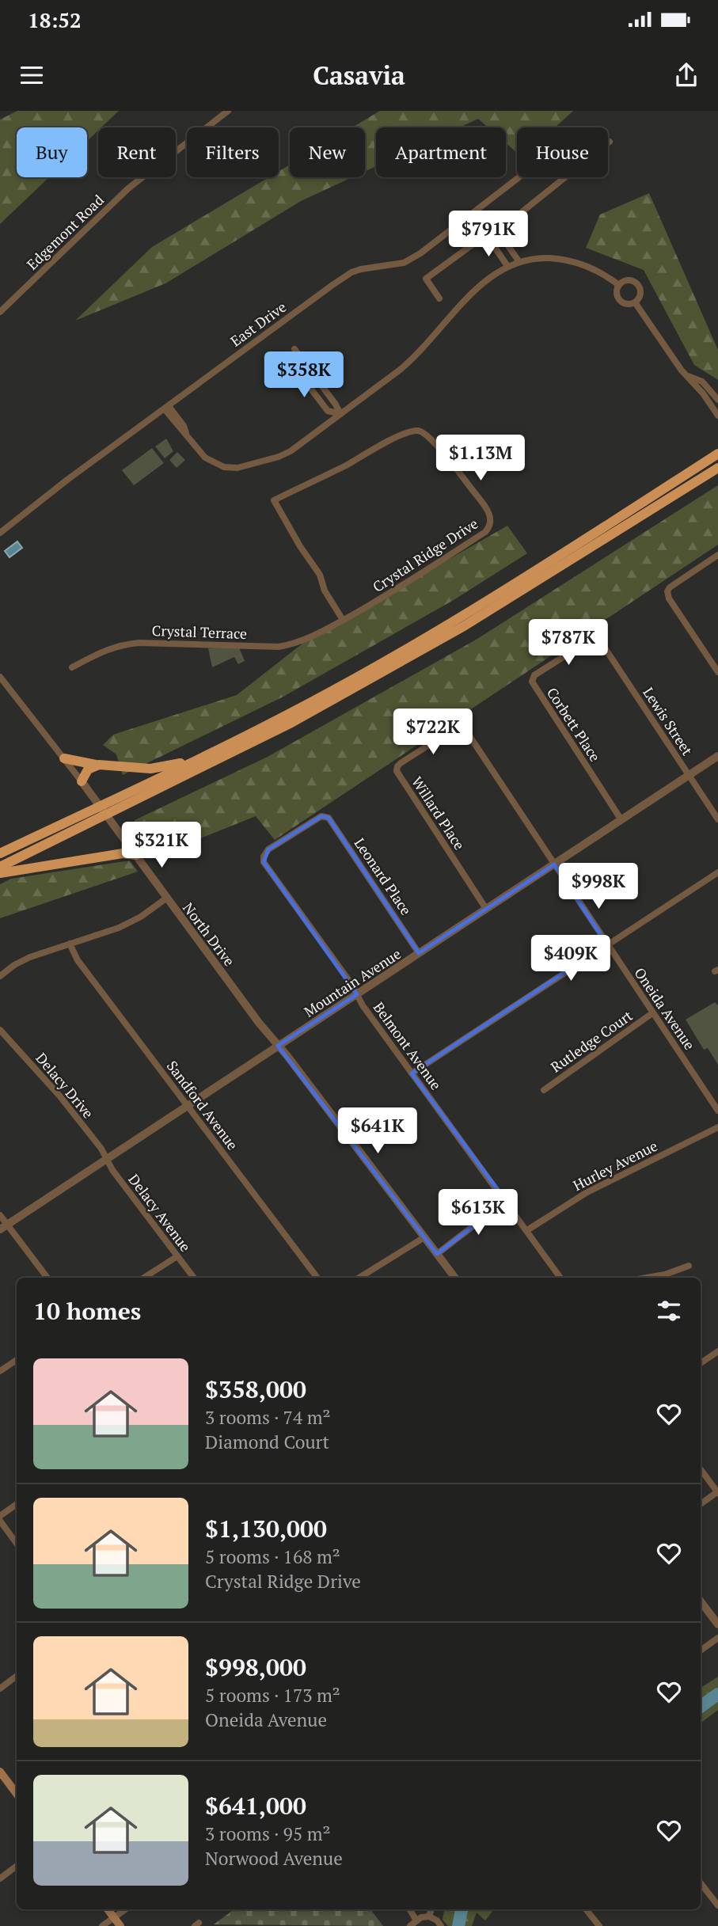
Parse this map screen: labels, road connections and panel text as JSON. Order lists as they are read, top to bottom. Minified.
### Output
{"streets":{"street":["Edgemont Road","East Drive","Crystal Ridge Drive","Crystal Terrace","Lewis Street","Corbett Place","Willard Place","Leonard Place","North Drive","Mountain Avenue","Oneida Avenue","Rutledge Court","Belmont Avenue","Delacy Drive","Sandford Avenue","Hurley Avenue","Delacy Avenue"]},"crossings":[["Crystal Ridge Drive","Crystal Terrace"],["Lewis Street","Corbett Place"],["Lewis Street","Mountain Avenue"],["Corbett Place","Mountain Avenue"],["Willard Place","Mountain Avenue"],["Willard Place","Oneida Avenue"],["Leonard Place","Mountain Avenue"],["Leonard Place","Belmont Avenue"],["North Drive","Mountain Avenue"],["Mountain Avenue","Oneida Avenue"],["Mountain Avenue","Belmont Avenue"],["Mountain Avenue","Delacy Drive"],["Mountain Avenue","Sandford Avenue"],["Mountain Avenue","Delacy Avenue"],["Oneida Avenue","Rutledge Court"],["Belmont Avenue","Hurley Avenue"],["Delacy Drive","Delacy Avenue"]],"page":{"status":"18:52","header":"Casavia","chip":["Buy","Rent","Filters","New","Apartment","House"],"price":["$791K","$358K","$1.13M","$787K","$722K","$321K","$998K","$409K","$641K","$613K"],"heading":"10 homes","list":[{"name":"$358,000","note":"3 rooms · 74 m² · Diamond Court"},{"name":"$1,130,000","note":"5 rooms · 168 m² · Crystal Ridge Drive"},{"name":"$998,000","note":"5 rooms · 173 m² · Oneida Avenue"},{"name":"$641,000","note":"3 rooms · 95 m² · Norwood Avenue"}]}}
